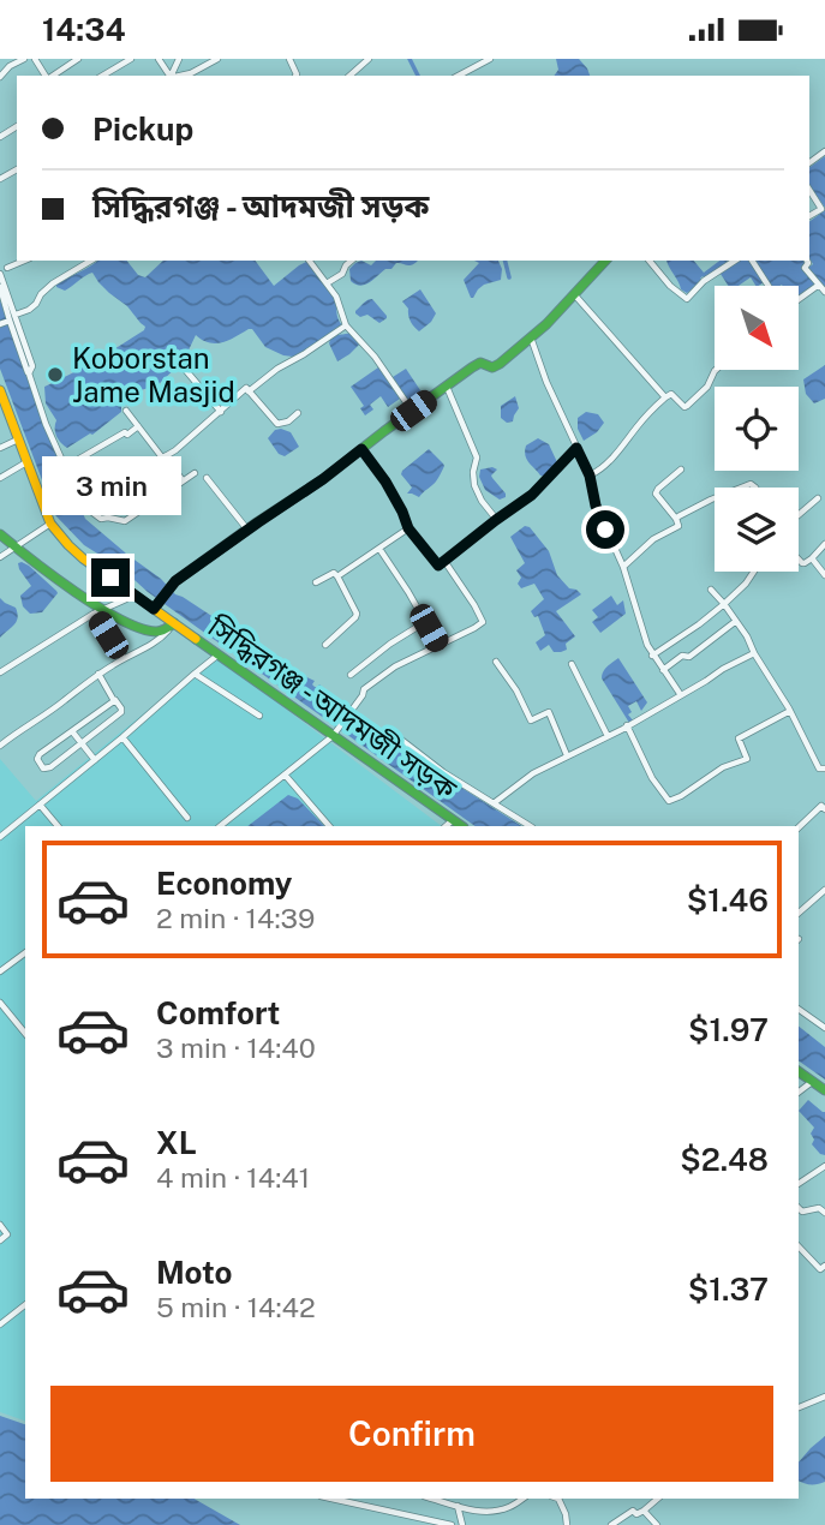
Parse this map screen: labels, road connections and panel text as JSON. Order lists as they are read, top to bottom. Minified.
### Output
{"streets":{"main road":["সিদ্ধিরগঞ্জ - আদমজী সড়ক"]},"places":["Koborstan Jame Masjid"],"north":"bottom right","page":{"status":"14:34","banner":["Pickup","সিদ্ধিরগঞ্জ - আদমজী সড়ক"],"bubble":"3 min","list":[{"name":"Economy","note":"2 min · 14:39","value":"$1.46"},{"name":"Comfort","note":"3 min · 14:40","value":"$1.97"},{"name":"XL","note":"4 min · 14:41","value":"$2.48"},{"name":"Moto","note":"5 min · 14:42","value":"$1.37"}],"buttons":"Confirm"}}
